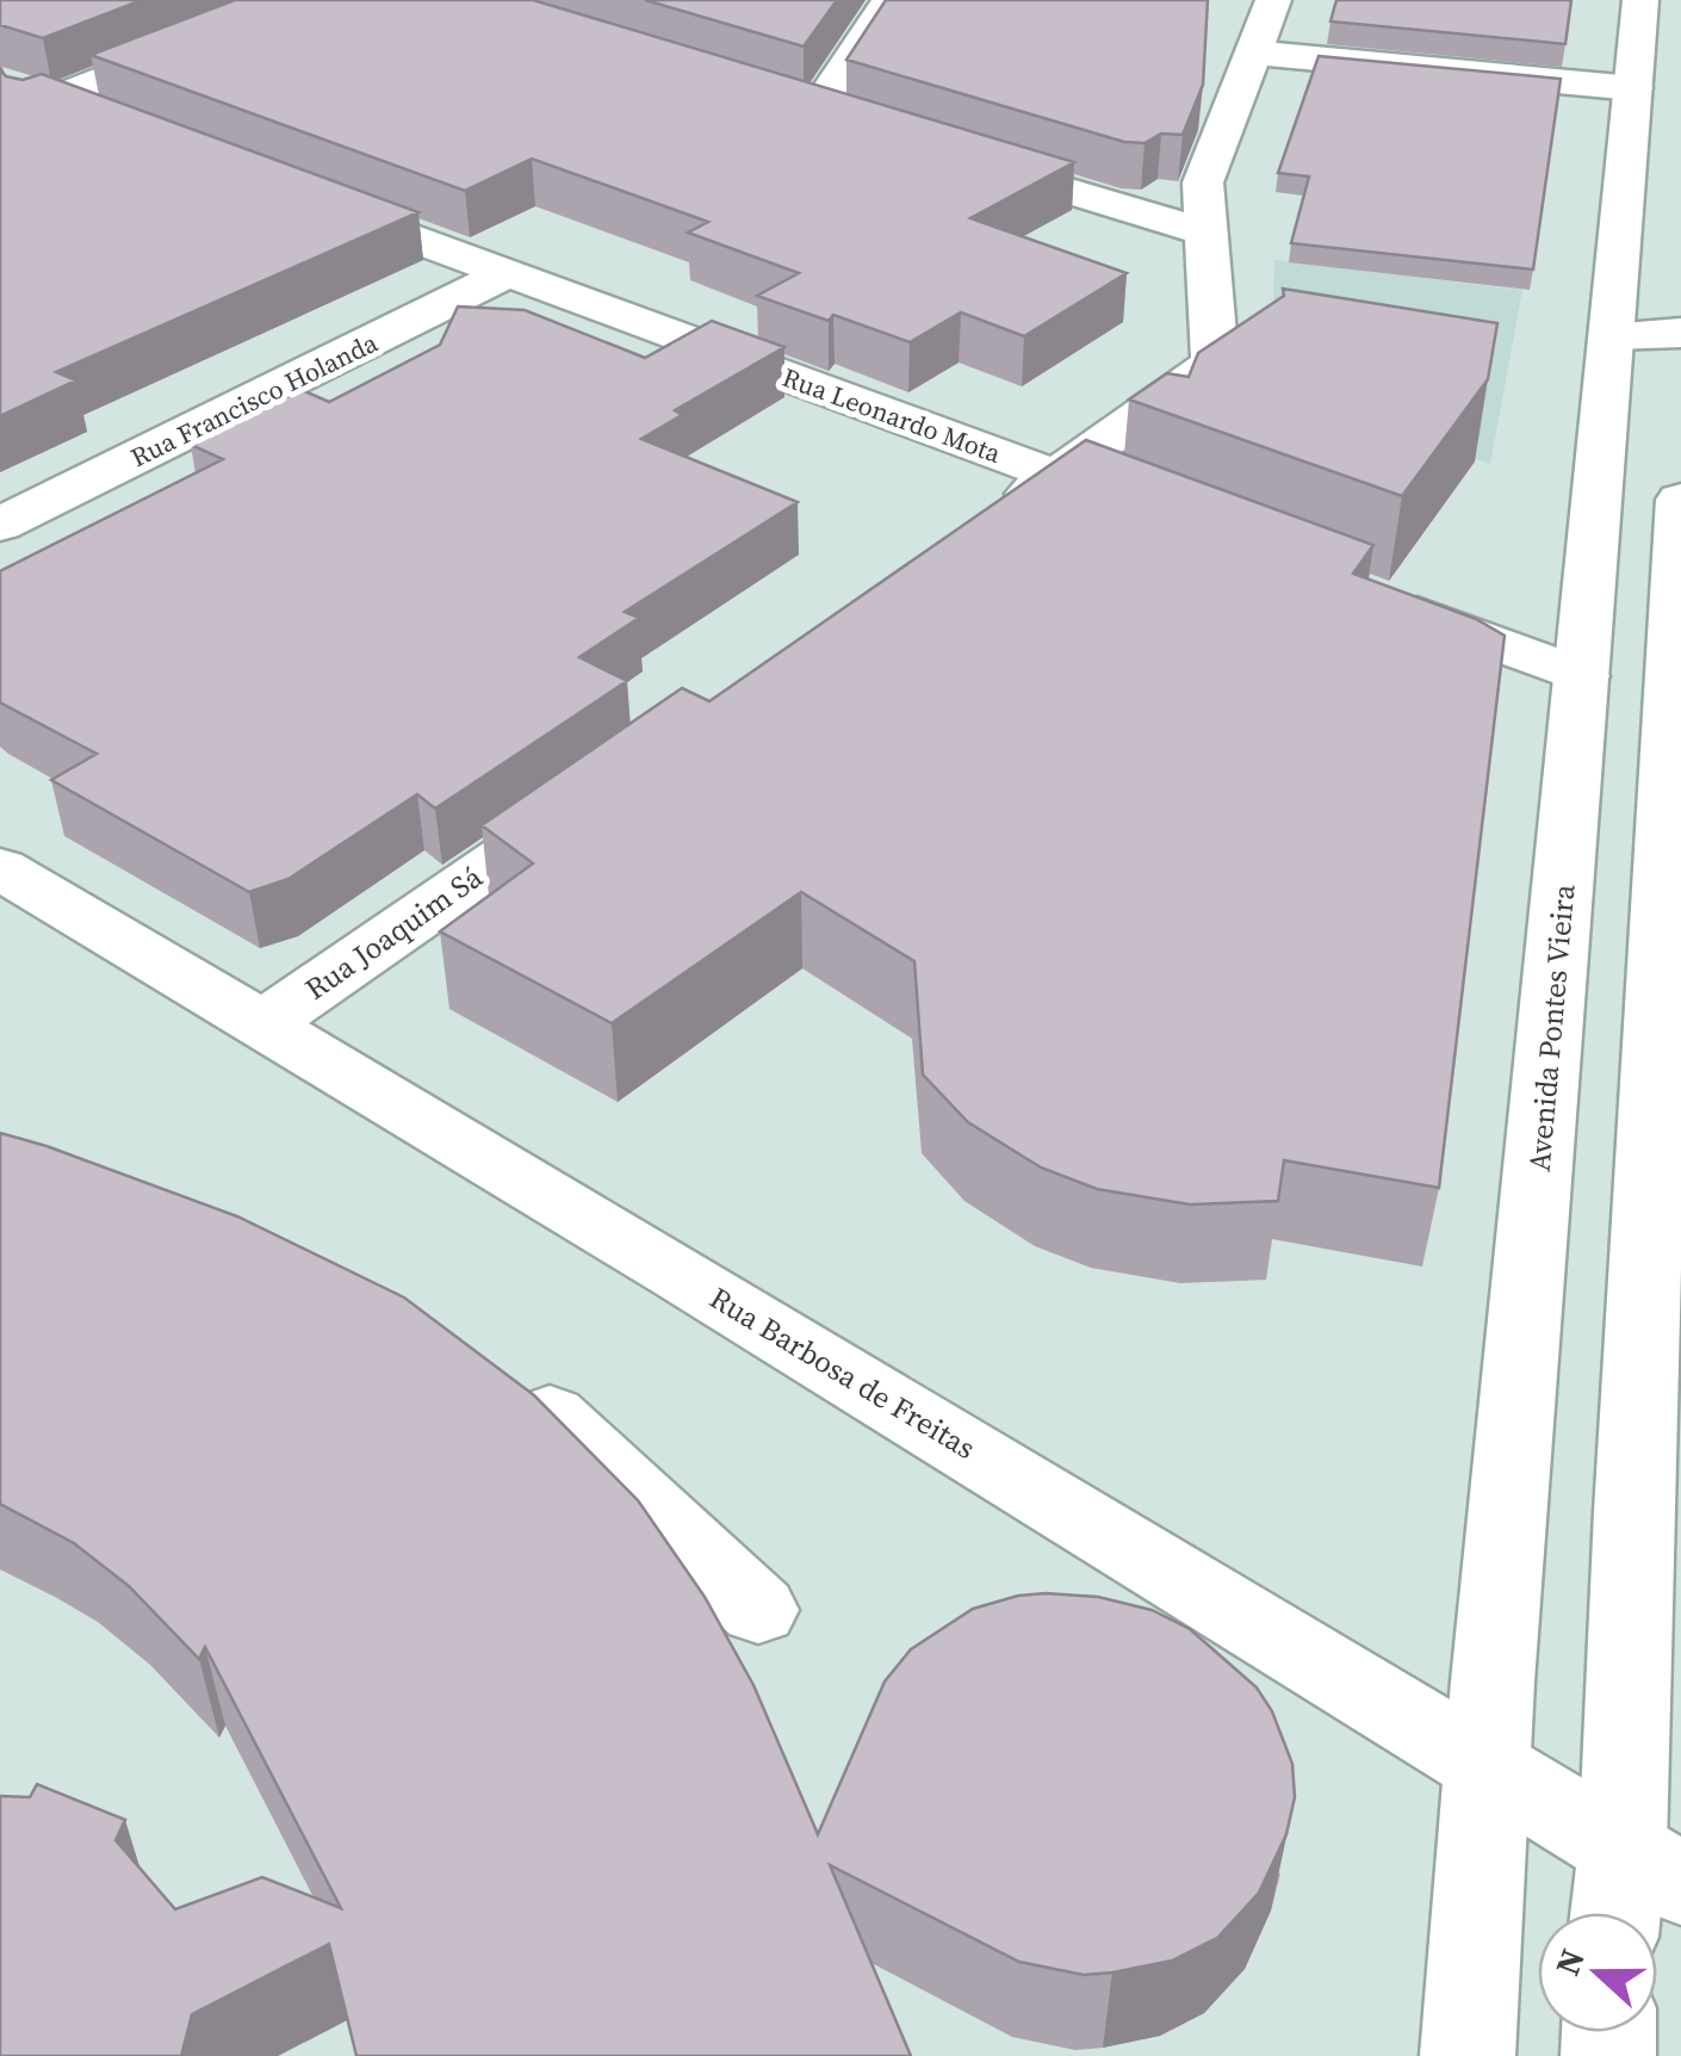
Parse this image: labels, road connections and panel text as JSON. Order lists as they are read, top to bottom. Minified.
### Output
{"streets":{"street":["Rua Francisco Holanda","Rua Leonardo Mota","Rua Joaquim Sá","Avenida Pontes Vieira","Rua Barbosa de Freitas"]},"crossings":[["Rua Francisco Holanda","Rua Leonardo Mota"],["Rua Joaquim Sá","Rua Barbosa de Freitas"],["Avenida Pontes Vieira","Rua Barbosa de Freitas"]],"north":"left"}
